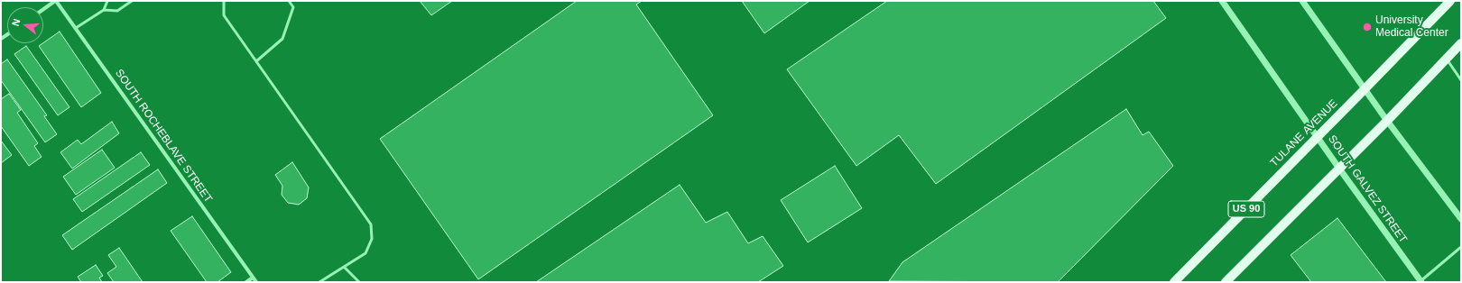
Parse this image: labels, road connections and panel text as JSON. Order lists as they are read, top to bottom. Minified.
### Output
{"streets":{"main road":["TULANE AVENUE","US 90"],"street":["SOUTH ROCHEBLAVE STREET","SOUTH GALVEZ STREET"]},"crossings":[["TULANE AVENUE","SOUTH GALVEZ STREET"]],"places":["University Medical Center"],"north":"left"}
